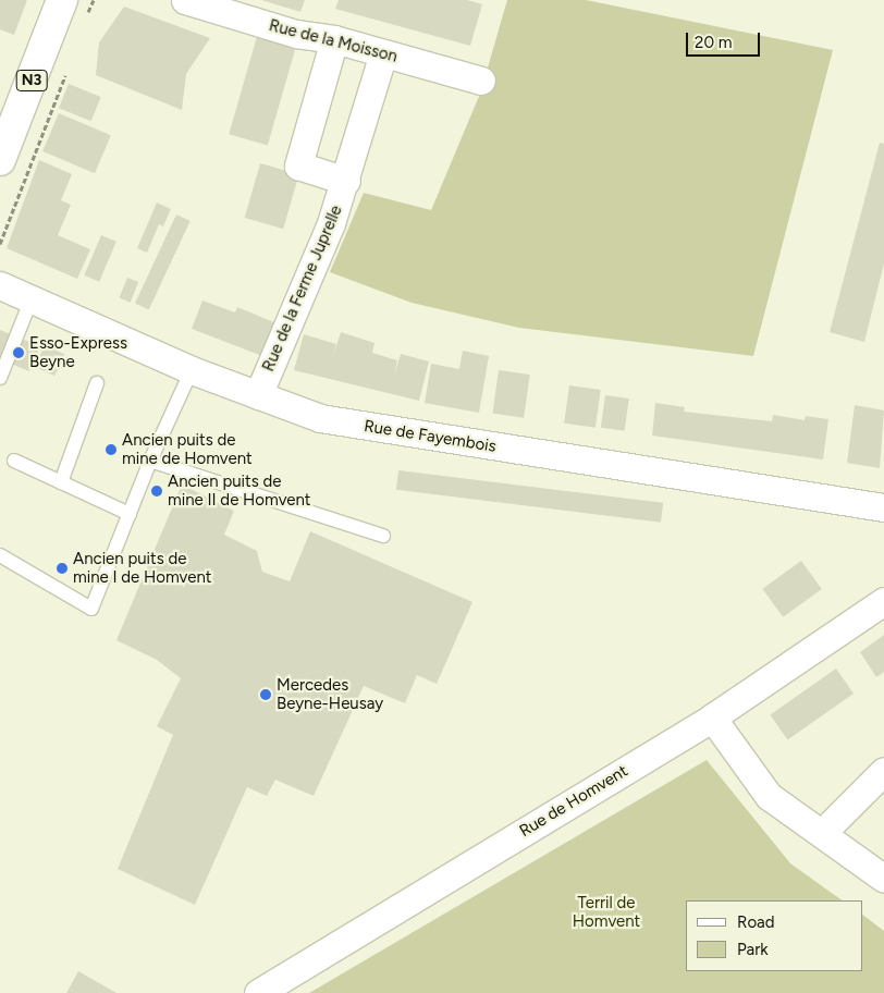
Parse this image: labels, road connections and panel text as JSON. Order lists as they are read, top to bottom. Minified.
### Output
{"streets":{"main road":["N3"],"street":["Rue de la Moisson","Rue de la Ferme Juprelle","Rue de Fayembois","Rue de Homvent"]},"crossings":[["Rue de la Moisson","Rue de la Ferme Juprelle"],["Rue de la Ferme Juprelle","Rue de Fayembois"]],"parks":["Terril de Homvent"],"places":["Esso-Express Beyne","Ancien puits de mine de Homvent","Ancien puits de mine II de Homvent","Ancien puits de mine I de Homvent","Mercedes Beyne-Heusay"],"legend":["Road","Park"],"scale_bar":"20 m"}
